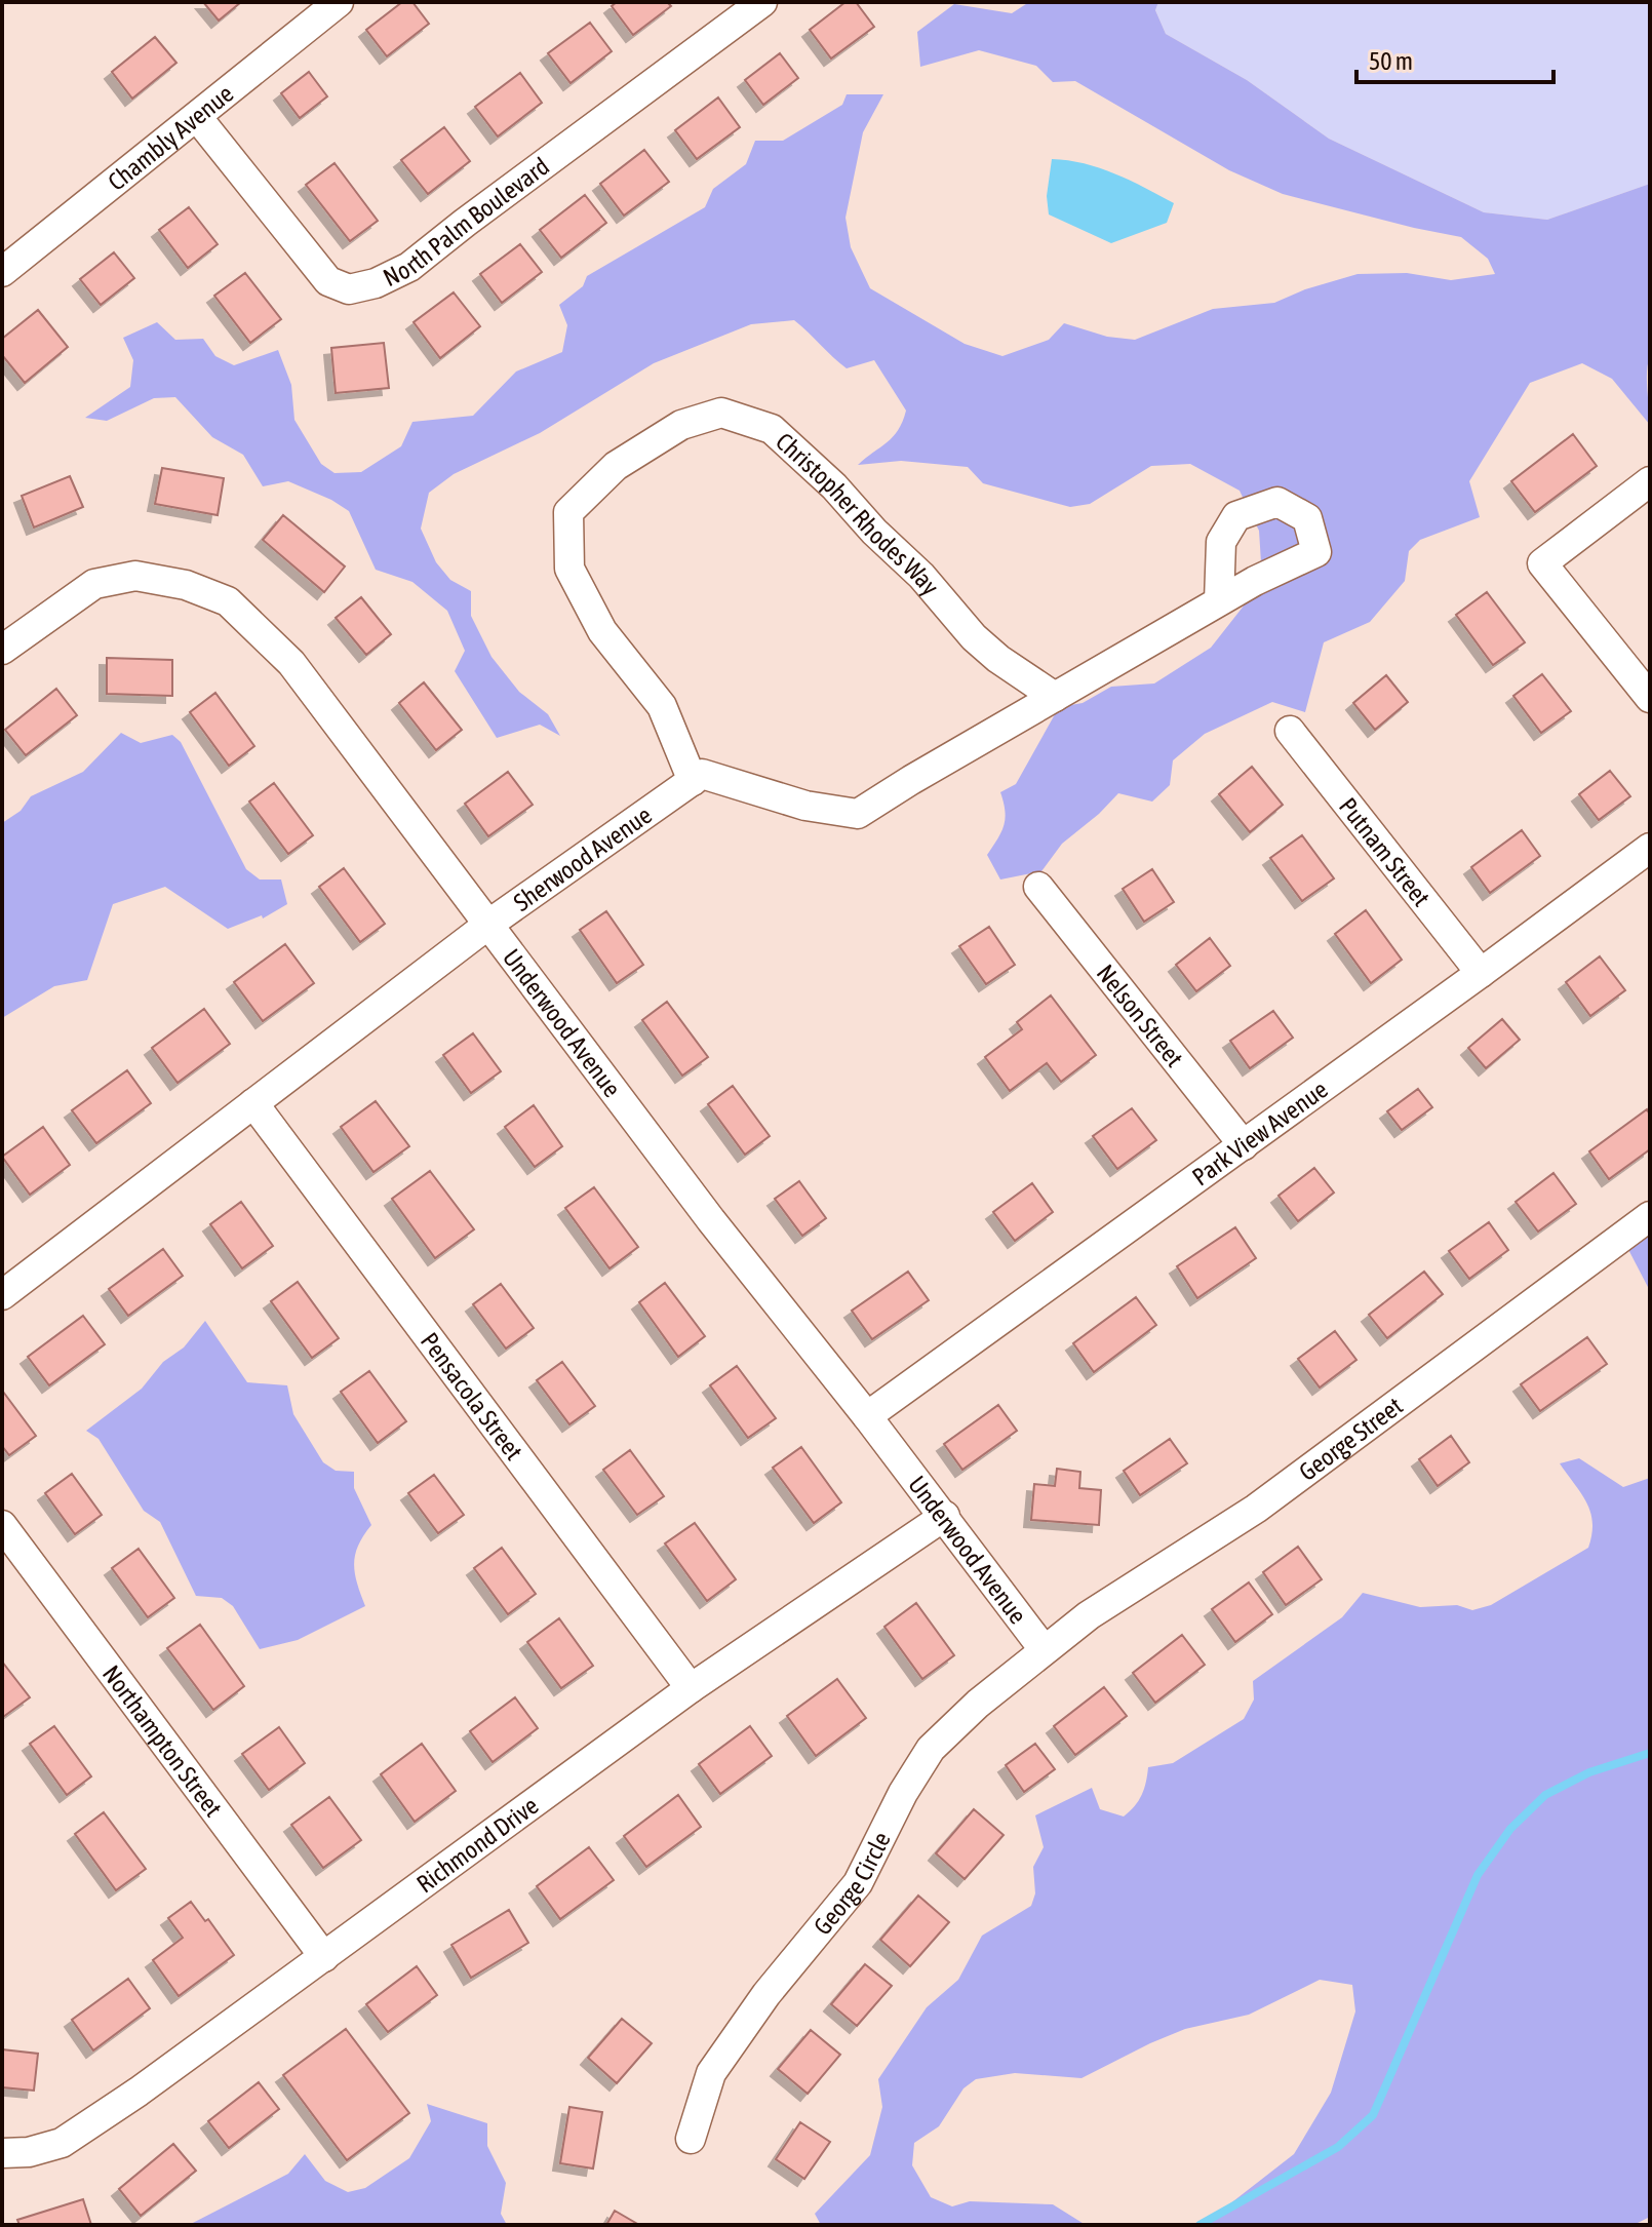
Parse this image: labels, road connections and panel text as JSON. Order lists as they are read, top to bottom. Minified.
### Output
{"streets":{"street":["Chambly Avenue","North Palm Boulevard","Christopher Rhodes Way","Putnam Street","Sherwood Avenue","Nelson Street","Underwood Avenue","Park View Avenue","Pensacola Street","George Street","Northampton Street","Richmond Drive","George Circle"]},"crossings":[["Chambly Avenue","North Palm Boulevard"],["Christopher Rhodes Way","Sherwood Avenue"],["Putnam Street","Park View Avenue"],["Sherwood Avenue","Underwood Avenue"],["Sherwood Avenue","Pensacola Street"],["Nelson Street","Park View Avenue"],["Underwood Avenue","Park View Avenue"],["Underwood Avenue","George Street"],["Underwood Avenue","Richmond Drive"],["Underwood Avenue","George Circle"],["Pensacola Street","Richmond Drive"],["George Street","George Circle"],["Northampton Street","Richmond Drive"]],"scale_bar":"50 m"}
